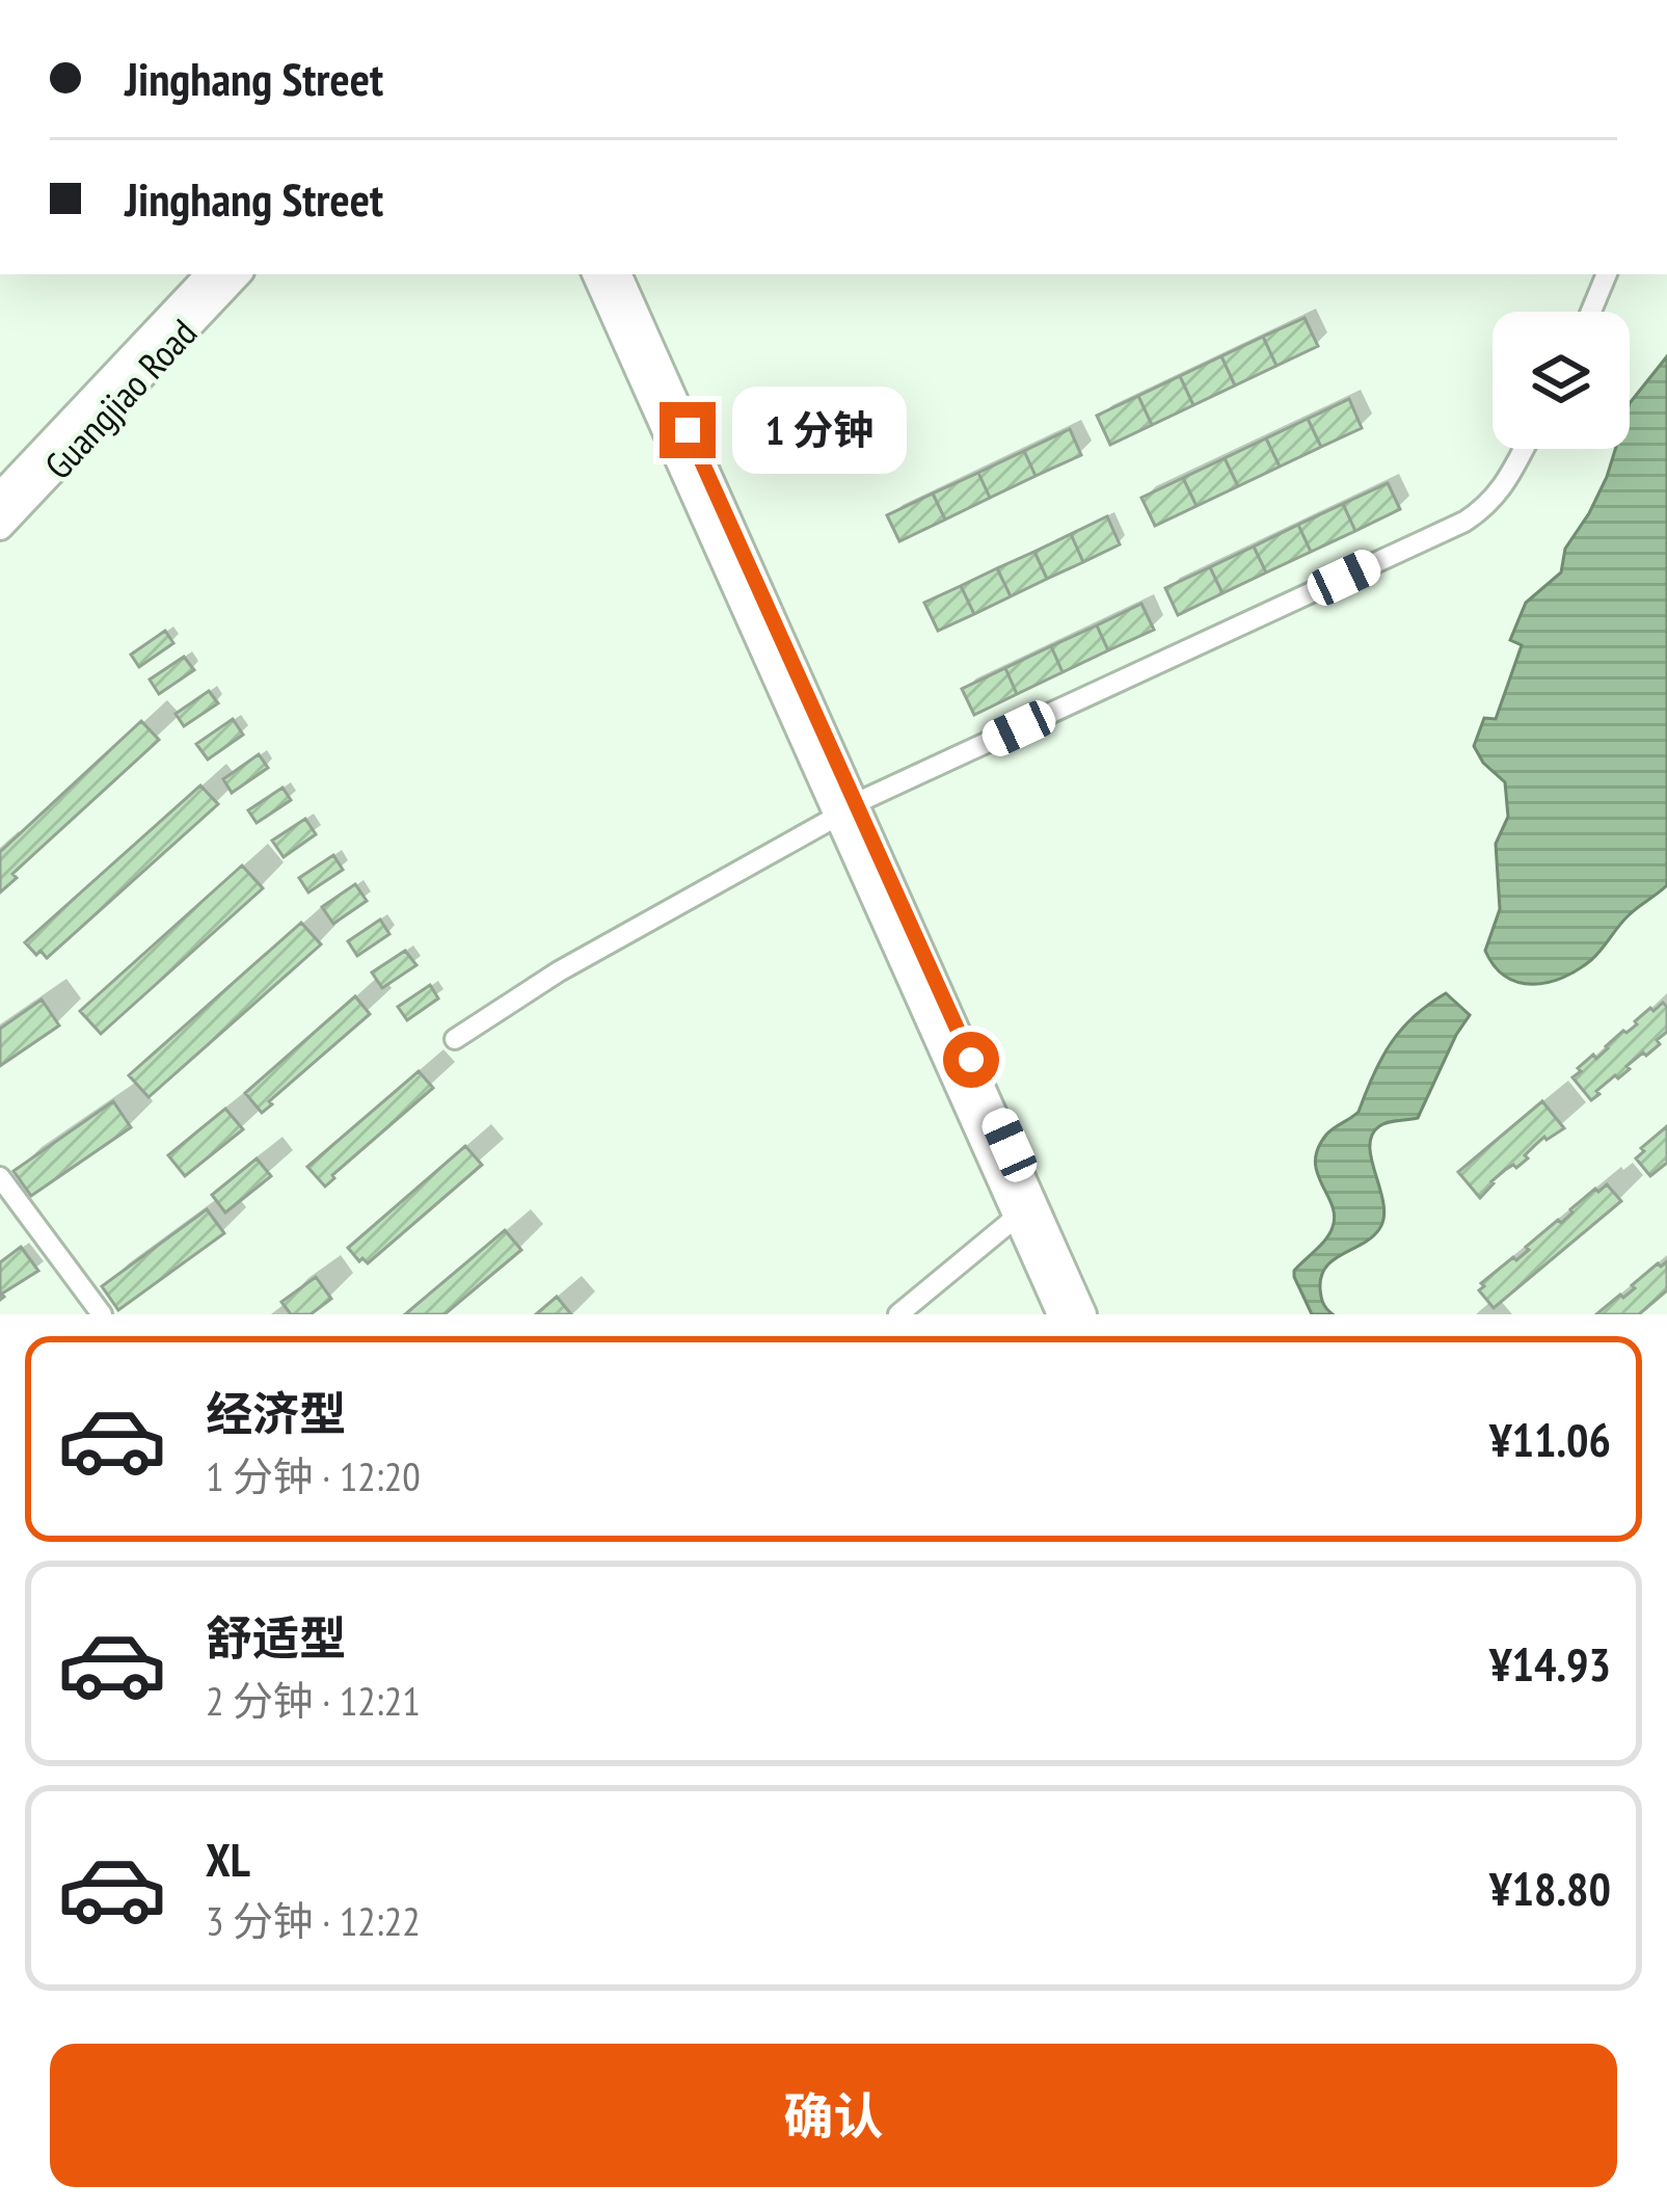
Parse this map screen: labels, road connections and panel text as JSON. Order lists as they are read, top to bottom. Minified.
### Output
{"streets":{"main road":["Guangjiao Road"]},"page":{"banner":["Jinghang Street","Jinghang Street"],"bubble":"1 分钟","list":[{"name":"经济型","note":"1 分钟 · 12:20","value":"¥11.06"},{"name":"舒适型","note":"2 分钟 · 12:21","value":"¥14.93"},{"name":"XL","note":"3 分钟 · 12:22","value":"¥18.80"}],"buttons":"确认"}}
